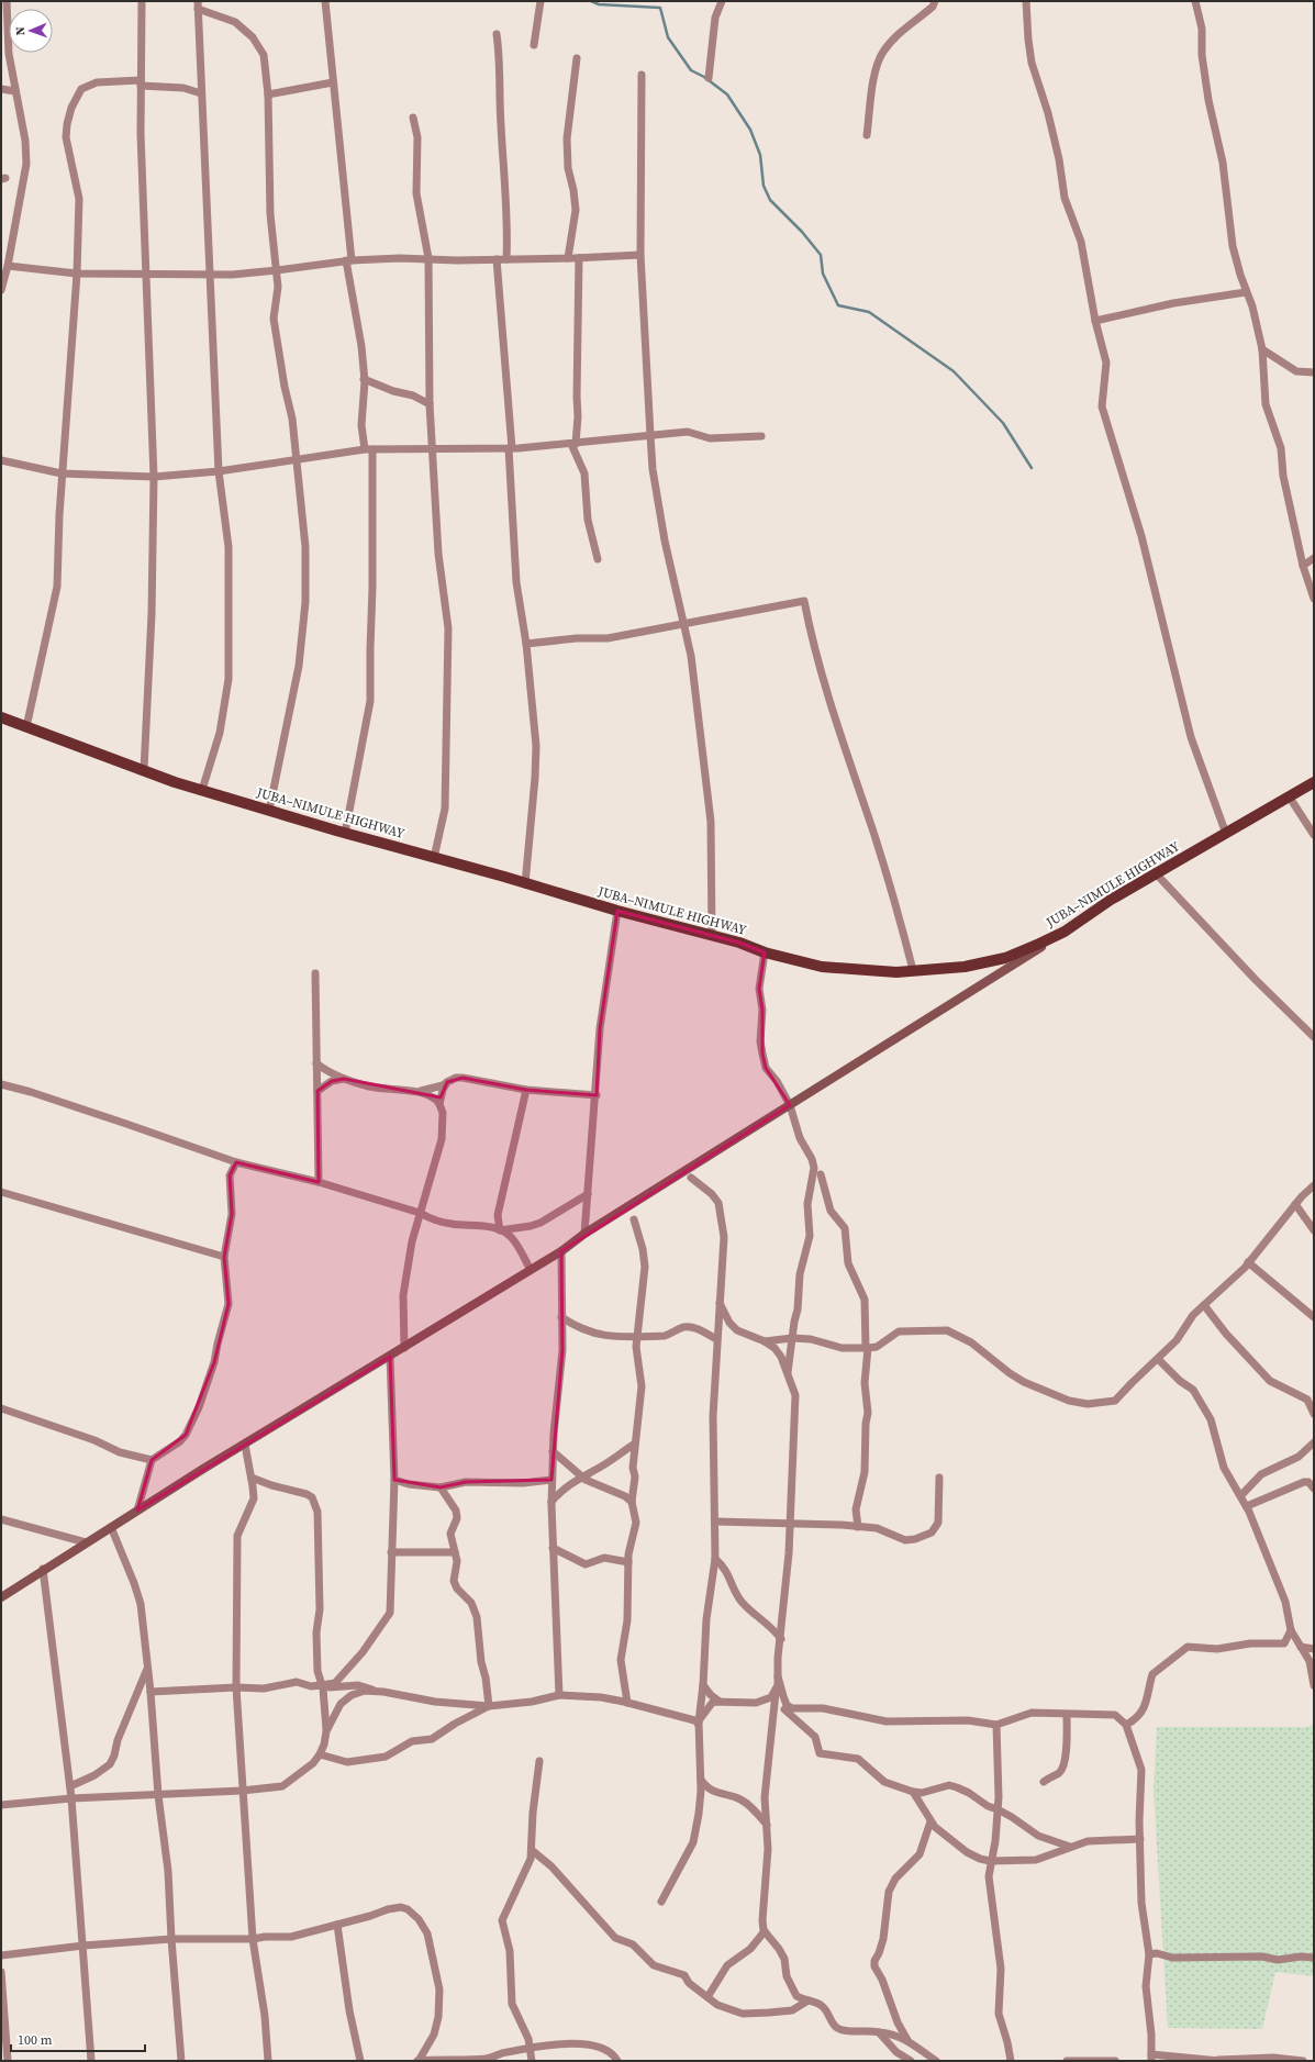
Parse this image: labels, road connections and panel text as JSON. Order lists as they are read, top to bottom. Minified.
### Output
{"streets":{"main road":["JUBA–NIMULE HIGHWAY"]},"scale_bar":"100 m","north":"left"}
